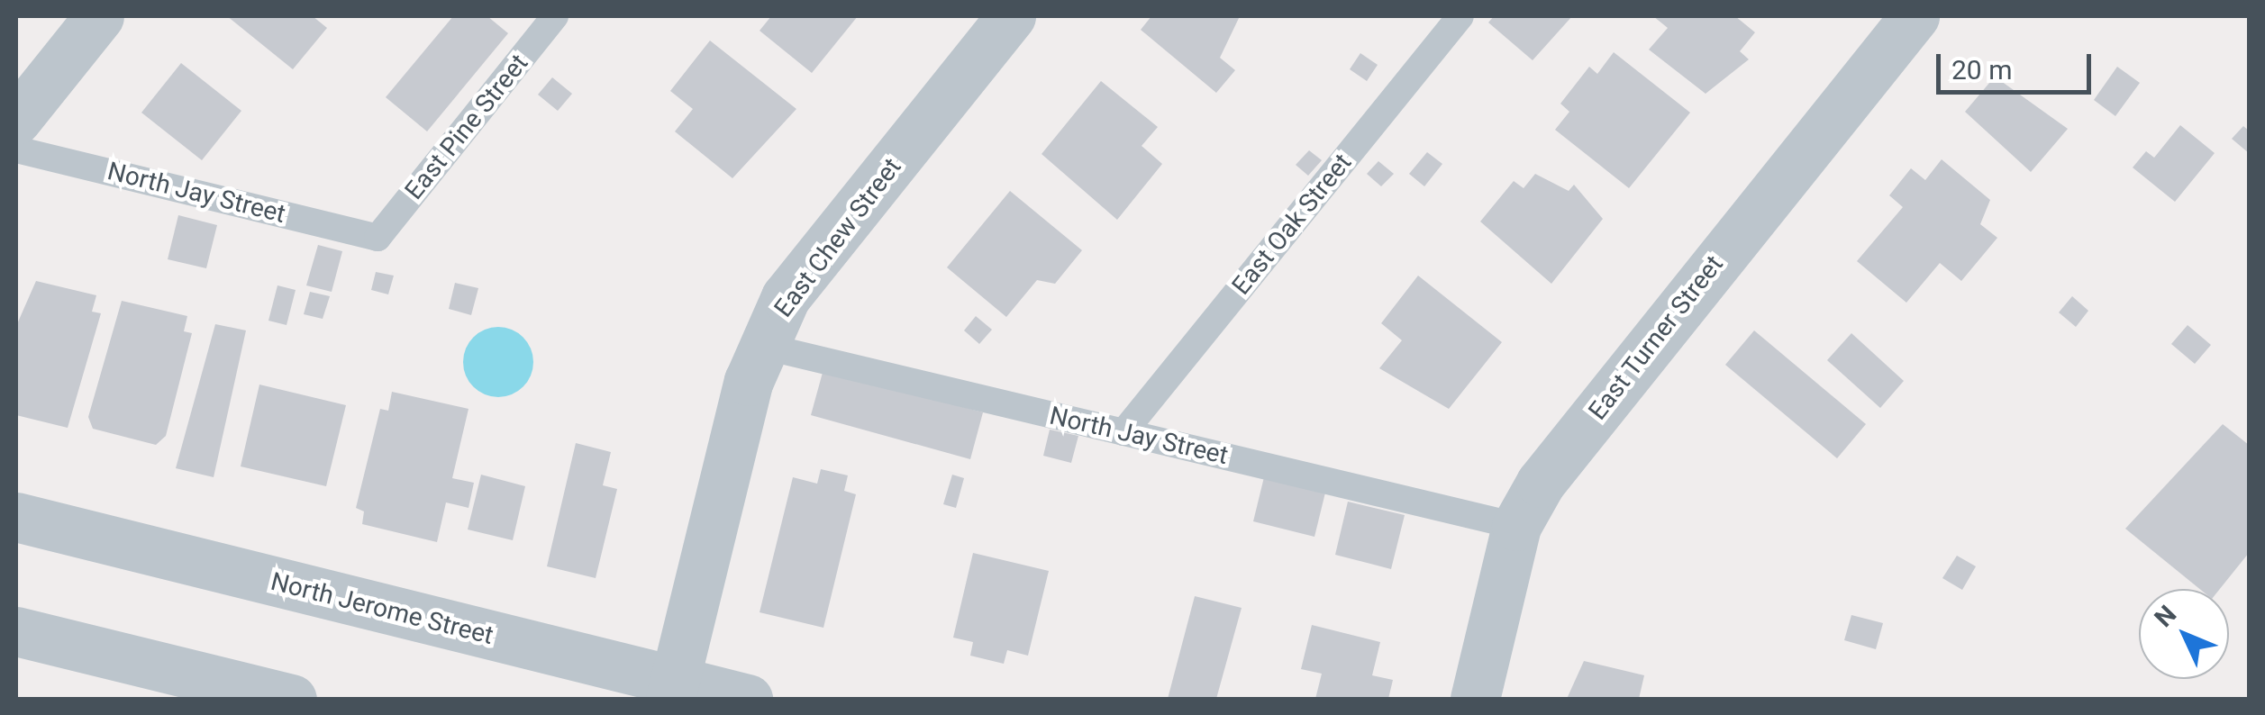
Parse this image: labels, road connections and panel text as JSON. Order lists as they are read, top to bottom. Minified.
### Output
{"streets":{"street":["East Chew Street","East Turner Street","North Jerome Street"],"lane":["East Pine Street","North Jay Street","East Oak Street"]},"crossings":[["East Pine Street","North Jay Street"],["North Jay Street","East Oak Street"],["North Jay Street","East Chew Street"],["North Jay Street","East Turner Street"],["East Chew Street","North Jerome Street"]],"scale_bar":"20 m","north":"top left"}
